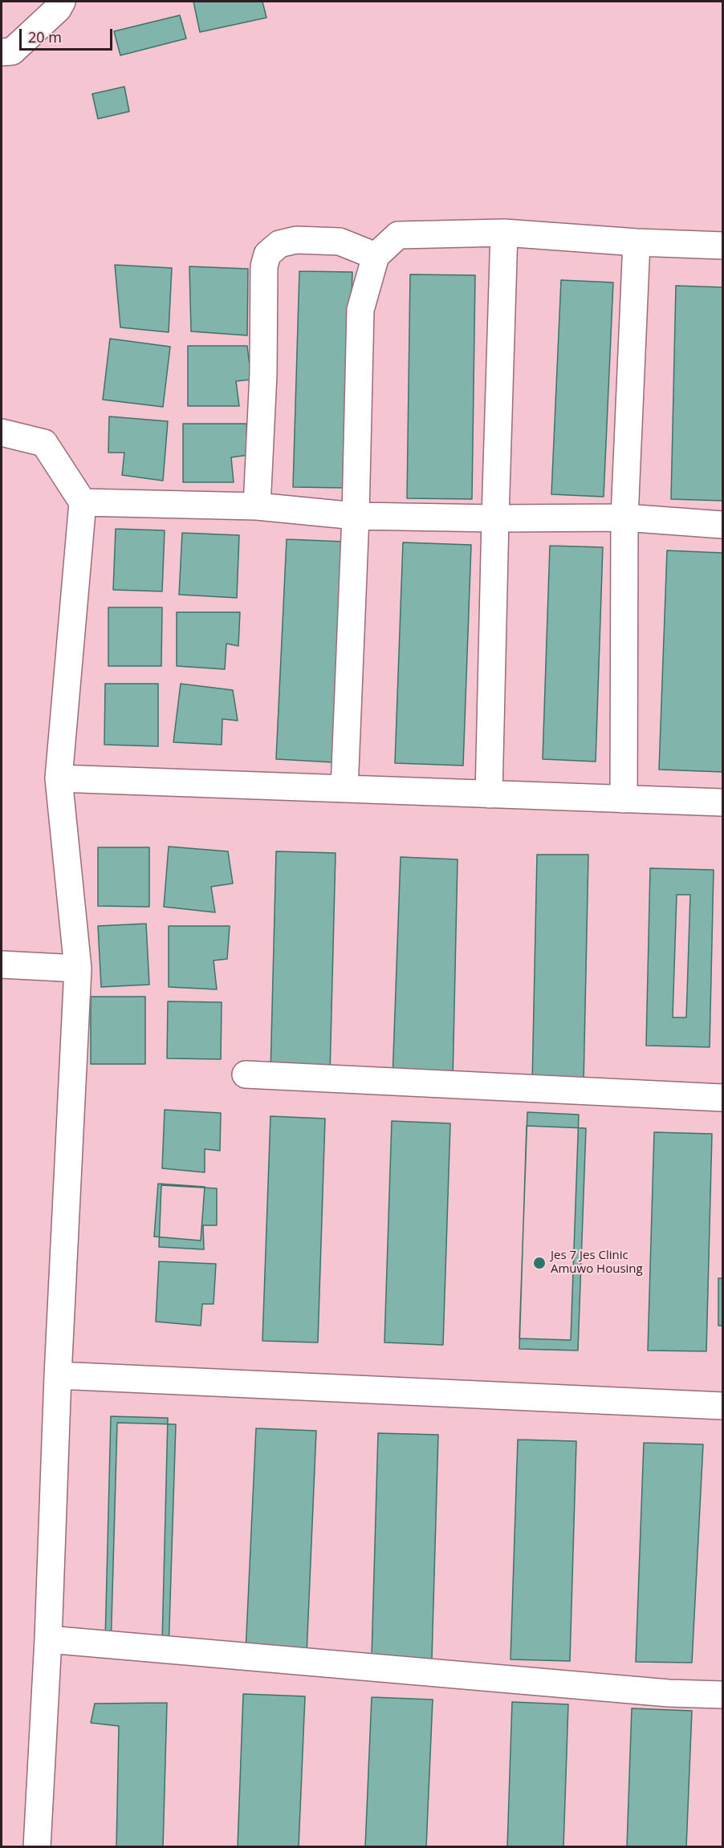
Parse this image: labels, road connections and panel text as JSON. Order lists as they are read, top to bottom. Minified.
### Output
{"places":["Jes 7 Jes Clinic Amuwo Housing"],"scale_bar":"20 m"}
